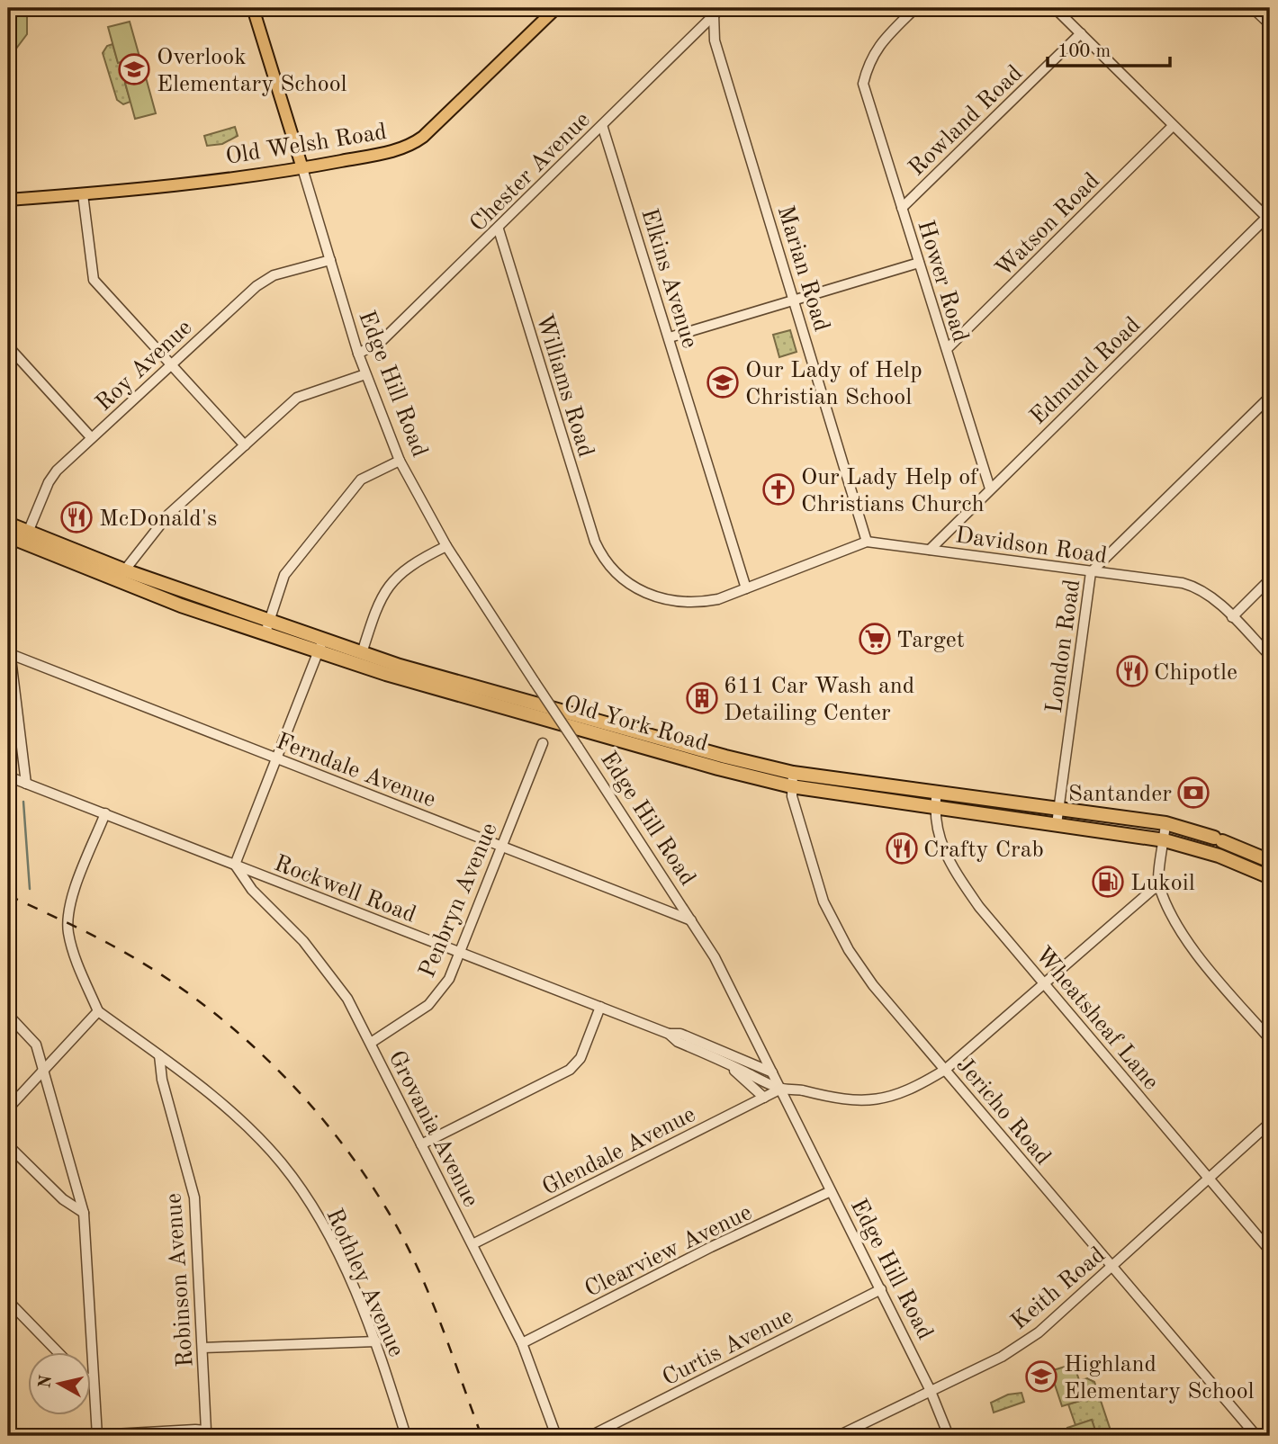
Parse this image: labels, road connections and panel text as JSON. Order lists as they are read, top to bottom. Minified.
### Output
{"streets":{"highway":["Old York Road"],"main road":["Old Welsh Road","Edge Hill Road"],"street":["Rowland Road","Chester Avenue","Watson Road","Marian Road","Elkins Avenue","Hower Road","Roy Avenue","Edmund Road","Williams Road","Davidson Road","London Road","Ferndale Avenue","Rockwell Road","Penbryn Avenue","Wheatsheaf Lane","Jericho Road","Grovania Avenue","Glendale Avenue","Clearview Avenue","Robinson Avenue","Rothley Avenue","Keith Road","Curtis Avenue"]},"crossings":[["Rowland Road","Hower Road"],["Old Welsh Road","Edge Hill Road"],["Chester Avenue","Marian Road"],["Chester Avenue","Elkins Avenue"],["Chester Avenue","Edge Hill Road"],["Chester Avenue","Williams Road"],["Watson Road","Hower Road"],["Marian Road","Davidson Road"],["Elkins Avenue","Davidson Road"],["Hower Road","Edmund Road"],["Roy Avenue","Edge Hill Road"],["Roy Avenue","Old York Road"],["Edmund Road","Davidson Road"],["Edge Hill Road","Ferndale Avenue"],["Edge Hill Road","Rockwell Road"],["Edge Hill Road","Glendale Avenue"],["Edge Hill Road","Clearview Avenue"],["Edge Hill Road","Keith Road"],["Edge Hill Road","Curtis Avenue"],["Williams Road","Davidson Road"],["Davidson Road","London Road"],["London Road","Old York Road"],["Old York Road","Wheatsheaf Lane"],["Old York Road","Jericho Road"],["Ferndale Avenue","Penbryn Avenue"],["Rockwell Road","Penbryn Avenue"],["Rockwell Road","Wheatsheaf Lane"],["Rockwell Road","Jericho Road"],["Rockwell Road","Grovania Avenue"],["Rockwell Road","Glendale Avenue"],["Penbryn Avenue","Grovania Avenue"],["Wheatsheaf Lane","Keith Road"],["Jericho Road","Keith Road"],["Grovania Avenue","Glendale Avenue"],["Grovania Avenue","Clearview Avenue"],["Robinson Avenue","Rothley Avenue"]],"places":{"school or university":["Overlook Elementary School","Our Lady of Help Christian School","Highland Elementary School"],"church":["Our Lady Help of Christians Church"],"restaurant":["McDonald's","Chipotle","Crafty Crab"],"supermarket":["Target"],"building":["611 Car Wash and Detailing Center"],"bank":["Santander"],"fuel station":["Lukoil"]},"scale_bar":"100 m","north":"left"}
